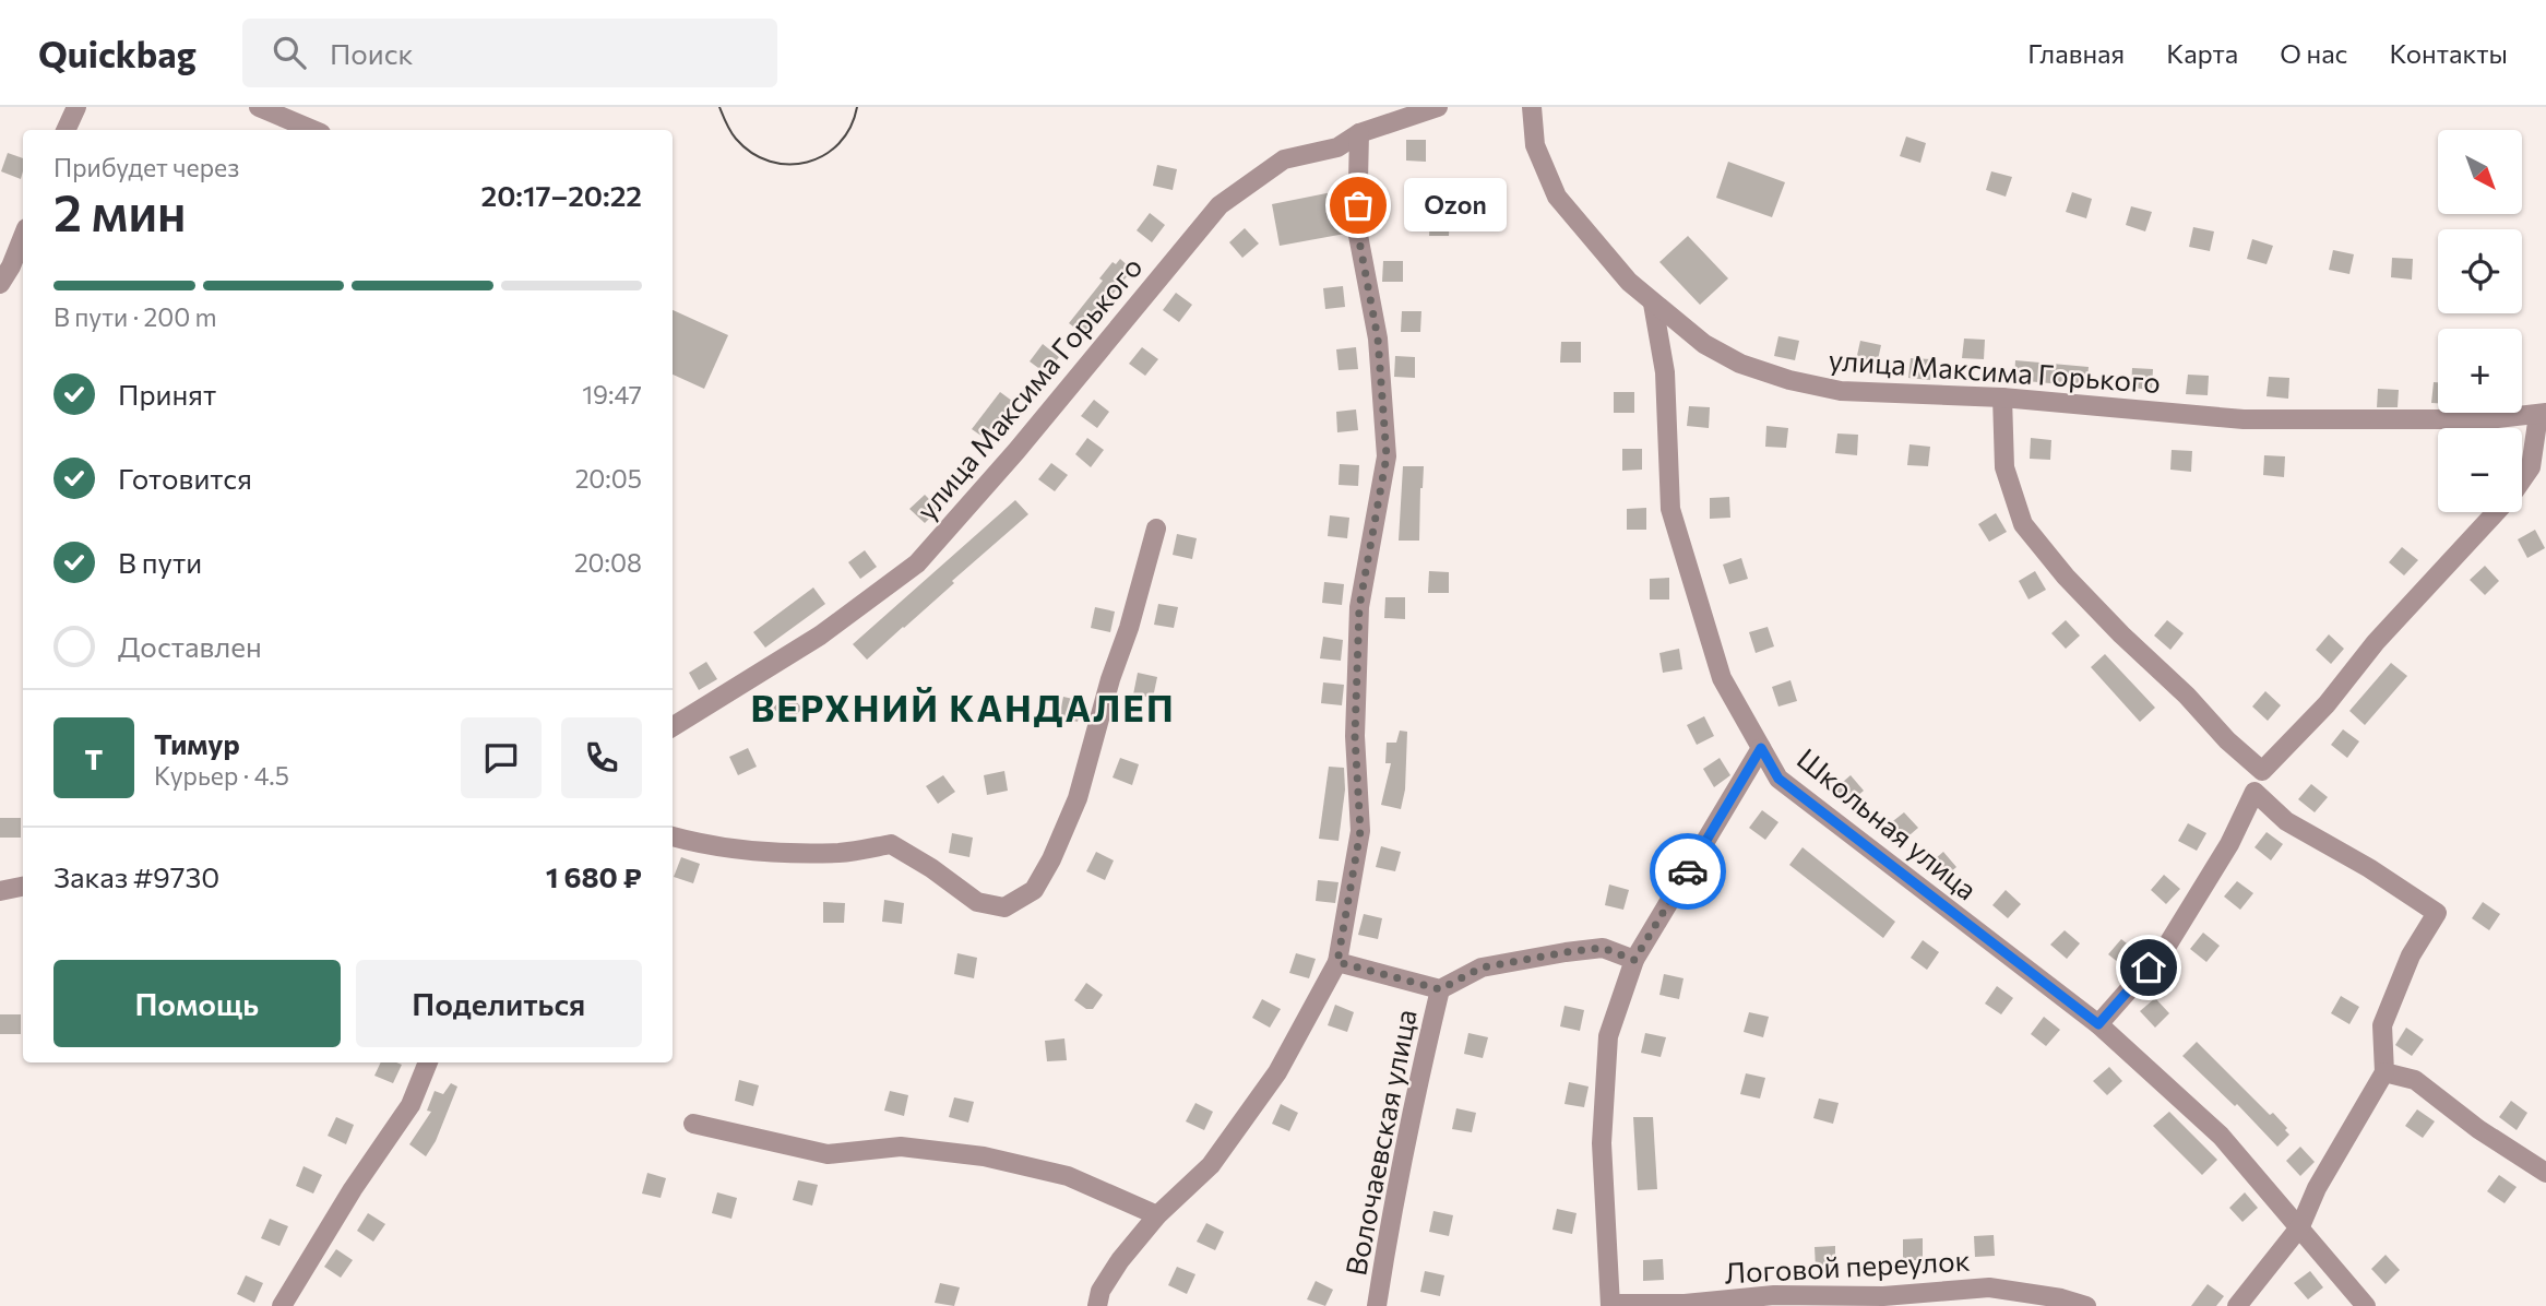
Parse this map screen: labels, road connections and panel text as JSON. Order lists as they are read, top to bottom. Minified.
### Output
{"streets":{"street":["улица Максима Горького","Школьная улица","Волочаевская улица","Логовой переулок"]},"crossings":[["улица Максима Горького","Школьная улица"],["Школьная улица","Логовой переулок"]],"districts":["ВЕРХНИЙ КАНДАЛЕП"],"places":["Ozon"],"north":"bottom right","page":{"header":"Quickbag","search":"Поиск","nav":["Главная","Карта","О нас","Контакты"],"map_buttons":["+","−"],"heading":["2 мин","Прибудет через","20:17–20:22"],"panel":["Тимур","Курьер · 4.5","Заказ #9730","1 680 ₽"],"bubble":"Ozon","bar":"В пути · 200 m","list":[["Принят","19:47"],["Готовится","20:05"],["В пути","20:08"],"Доставлен"],"round":"Т","buttons":["Помощь","Поделиться"]}}
